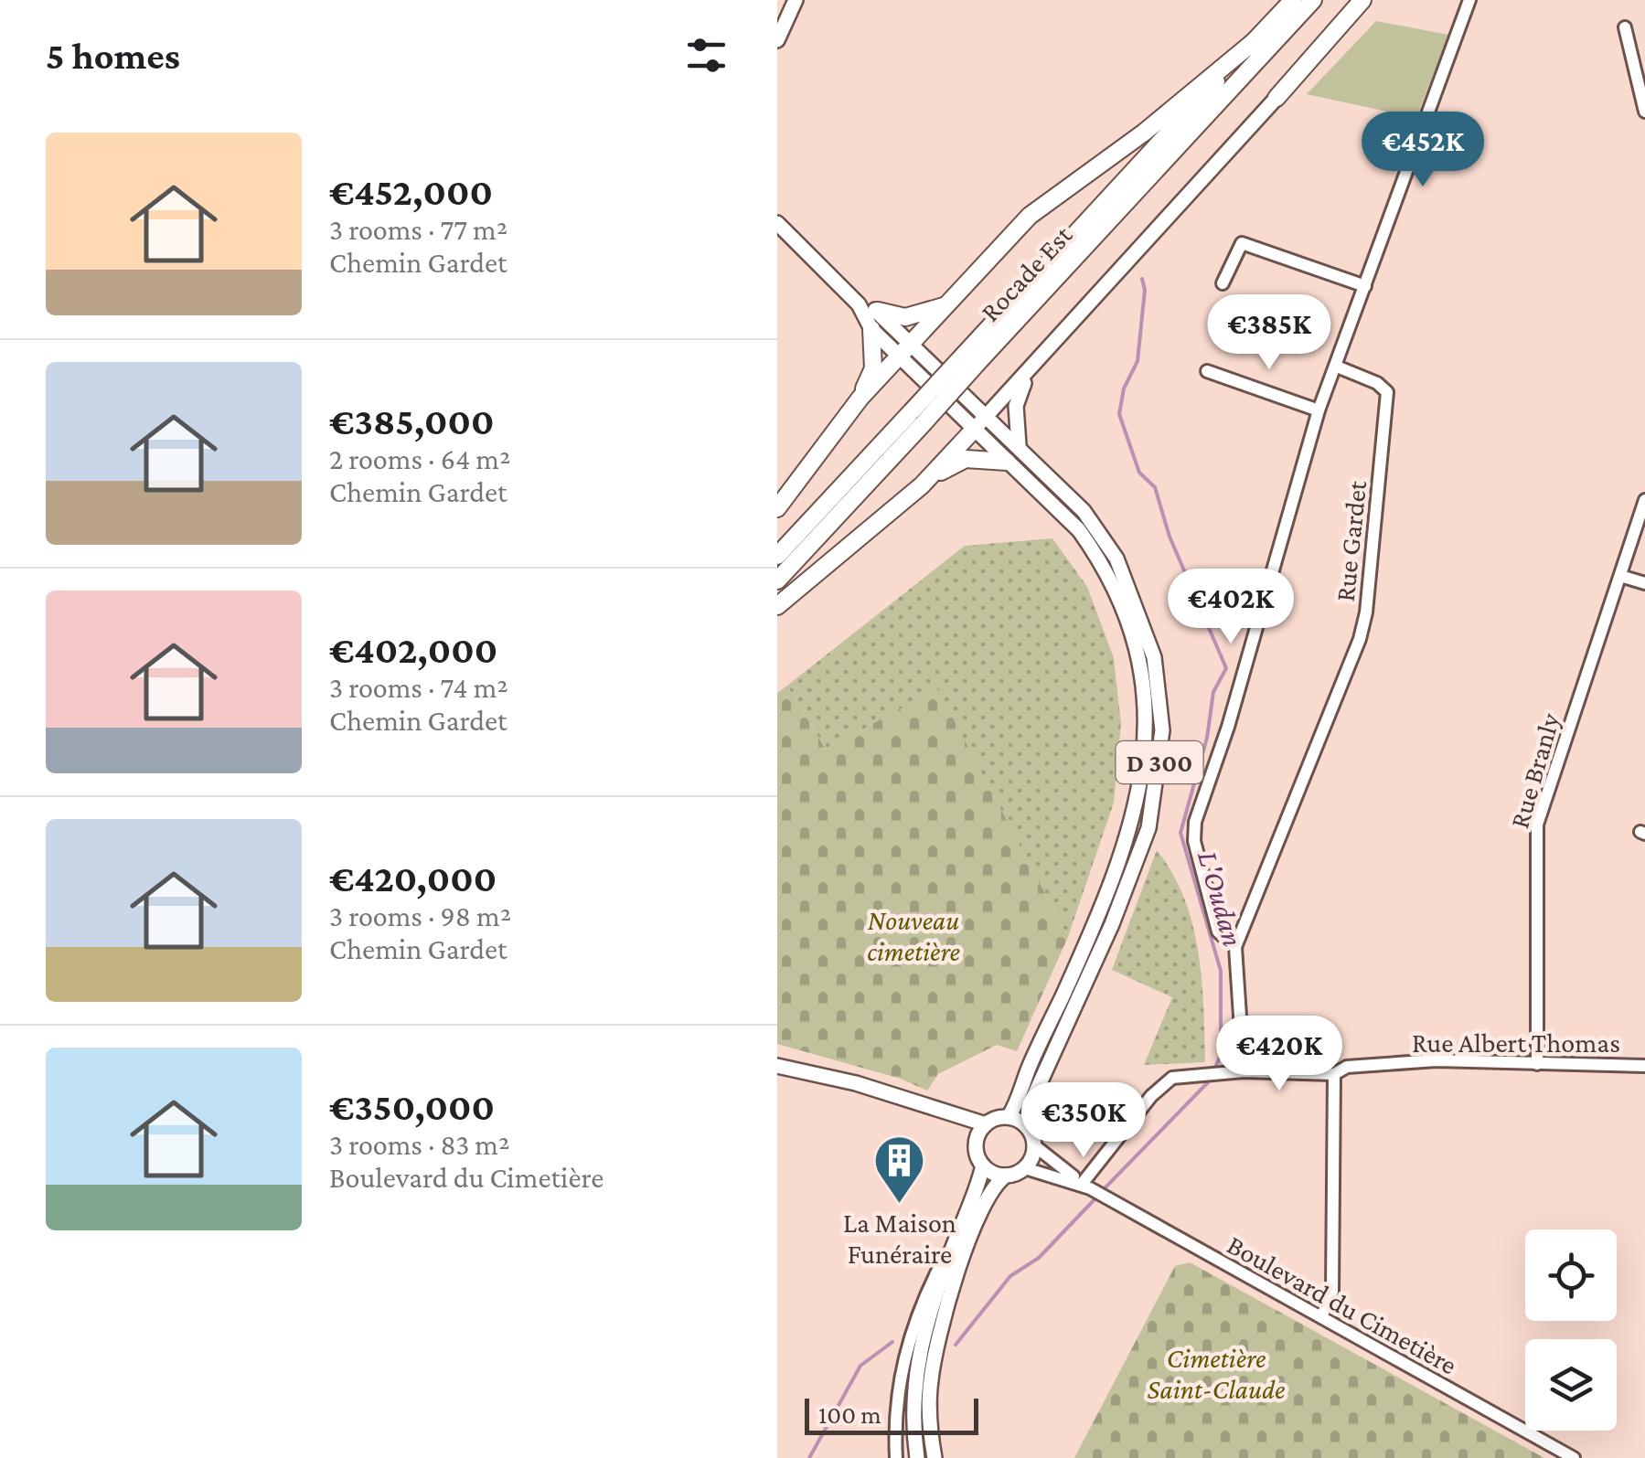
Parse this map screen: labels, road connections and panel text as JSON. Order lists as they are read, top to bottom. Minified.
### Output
{"streets":{"highway":["Rocade Est"],"main road":["D 300"],"street":["Rue Gardet","Rue Branly","Rue Albert Thomas","Boulevard du Cimetière"]},"crossings":[["D 300","Boulevard du Cimetière"],["Rue Branly","Rue Albert Thomas"],["Rue Albert Thomas","Boulevard du Cimetière"]],"water":["L'Oudan"],"parks":["Nouveau cimetière","Cimetière Saint-Claude"],"places":{"building":["La Maison Funéraire"]},"scale_bar":"100 m","page":{"heading":"5 homes","list":[{"name":"€452,000","note":"3 rooms · 77 m² · Chemin Gardet"},{"name":"€385,000","note":"2 rooms · 64 m² · Chemin Gardet"},{"name":"€402,000","note":"3 rooms · 74 m² · Chemin Gardet"},{"name":"€420,000","note":"3 rooms · 98 m² · Chemin Gardet"},{"name":"€350,000","note":"3 rooms · 83 m² · Boulevard du Cimetière"}],"price":["€452K","€385K","€402K","€420K","€350K"],"scale":"100 m"}}
